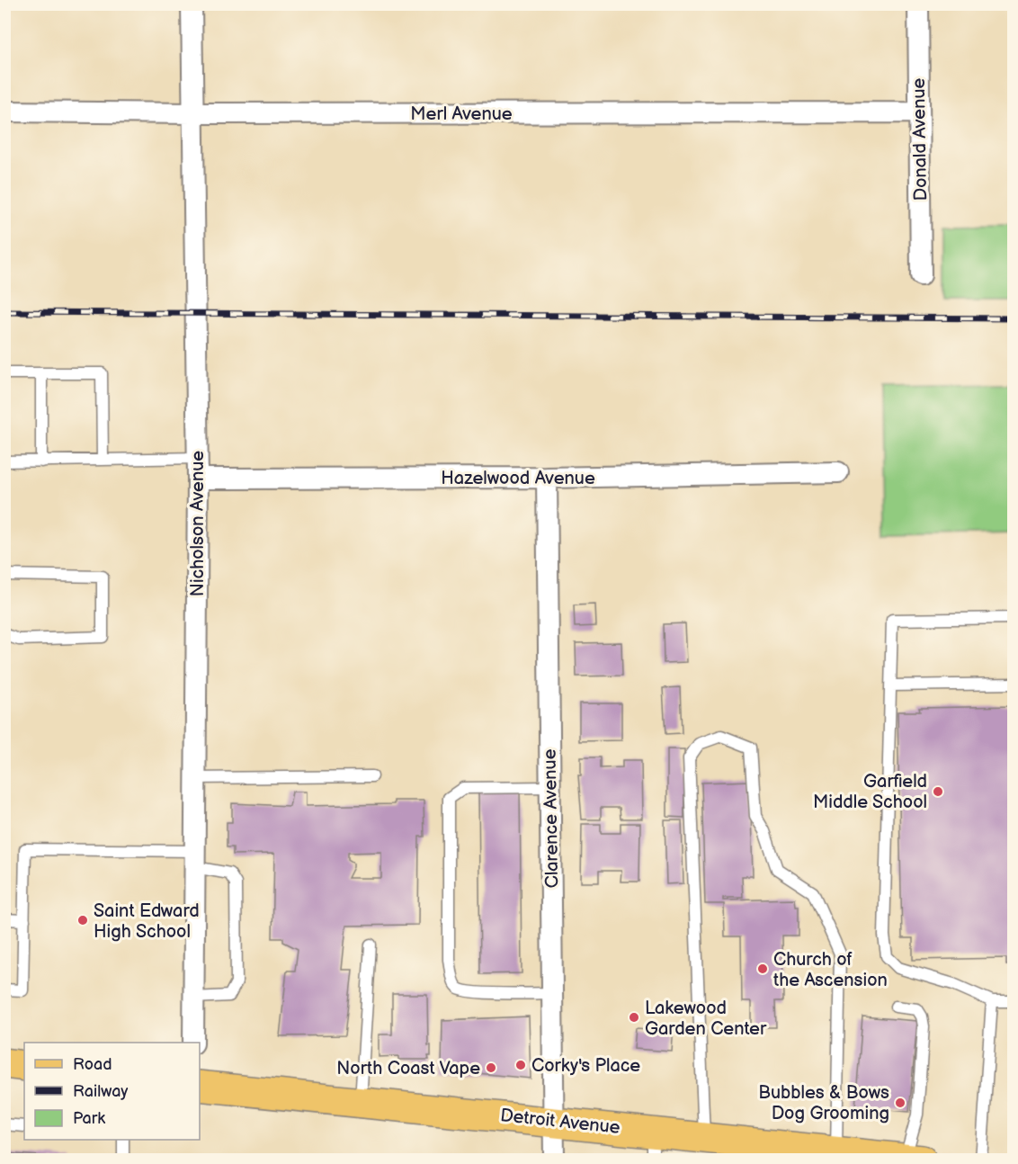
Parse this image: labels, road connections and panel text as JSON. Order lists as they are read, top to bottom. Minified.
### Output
{"streets":{"main road":["Detroit Avenue"],"street":["Merl Avenue","Donald Avenue","Hazelwood Avenue","Nicholson Avenue","Clarence Avenue"]},"crossings":[["Merl Avenue","Donald Avenue"],["Merl Avenue","Nicholson Avenue"],["Hazelwood Avenue","Nicholson Avenue"],["Hazelwood Avenue","Clarence Avenue"],["Clarence Avenue","Detroit Avenue"]],"places":["Garfield Middle School","Saint Edward High School","Church of the Ascension","Lakewood Garden Center","Corky's Place","North Coast Vape","Bubbles & Bows Dog Grooming"],"legend":["Road","Railway","Park"]}
